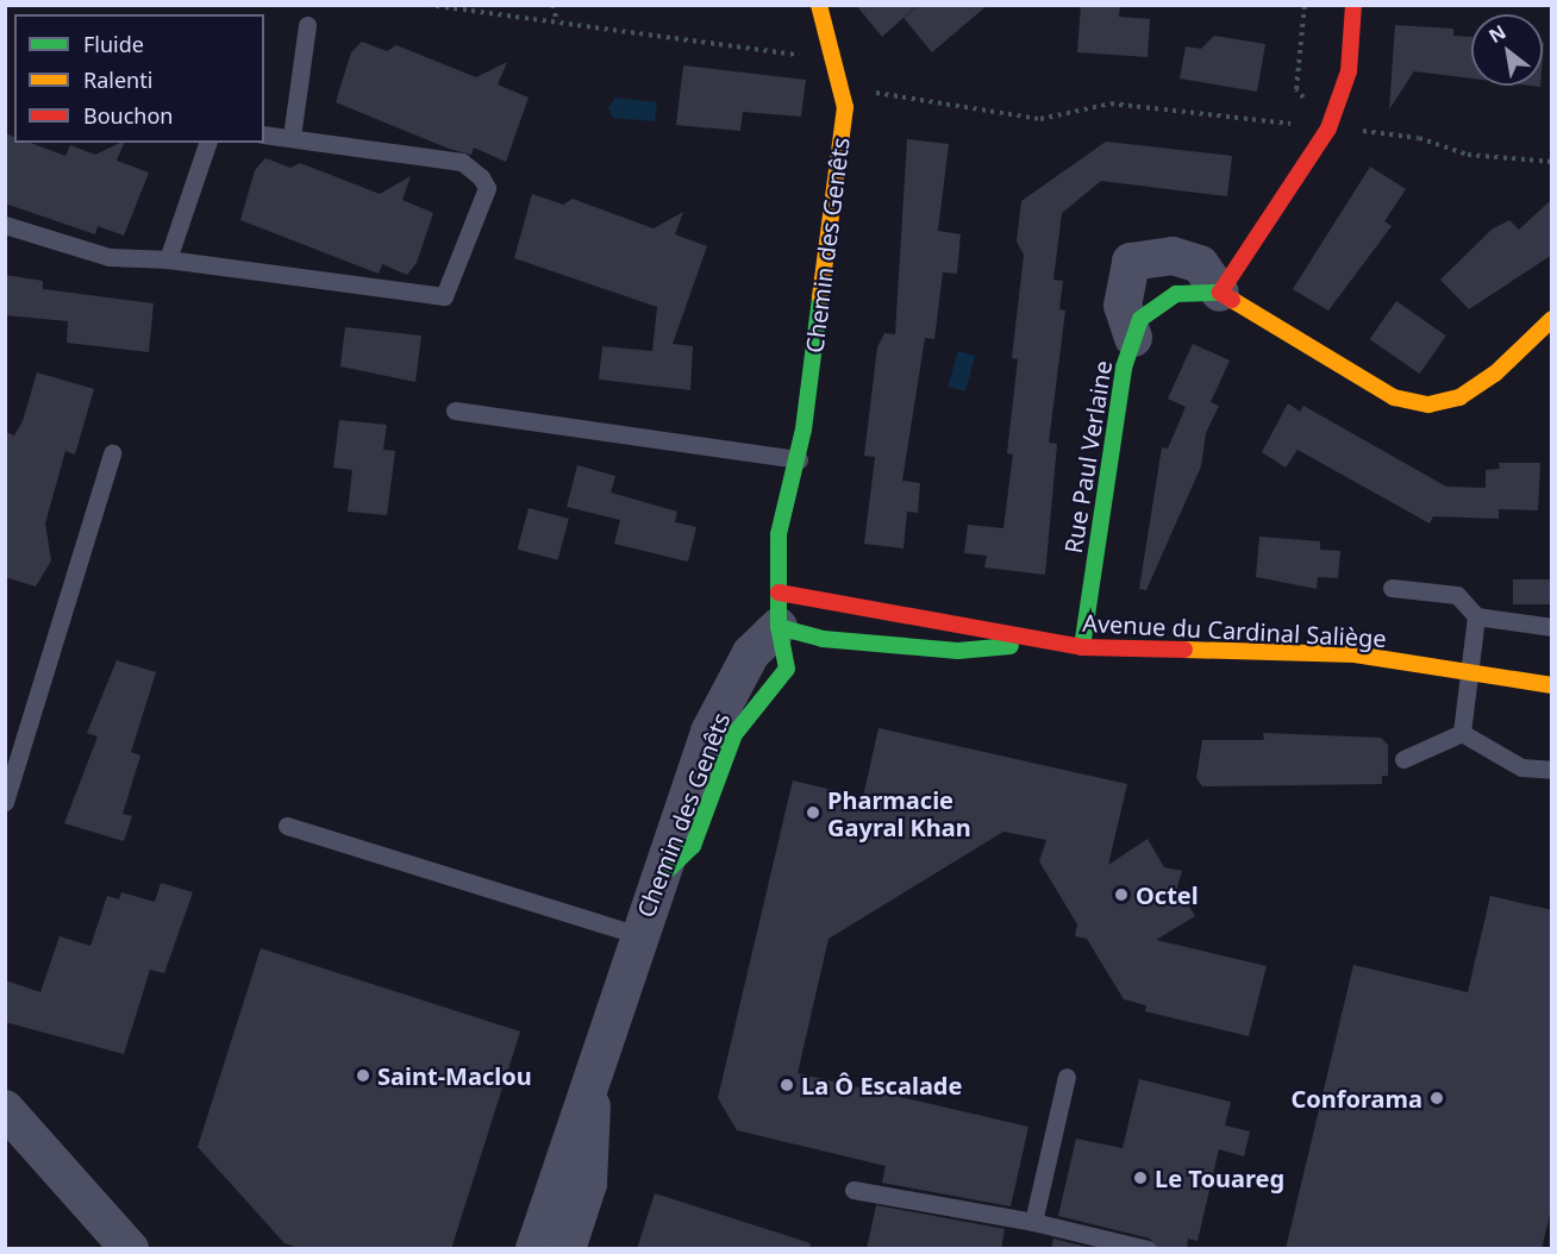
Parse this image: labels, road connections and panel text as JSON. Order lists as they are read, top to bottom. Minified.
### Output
{"streets":{"street":["Chemin des Genêts","Rue Paul Verlaine","Avenue du Cardinal Saliège"]},"crossings":[["Rue Paul Verlaine","Avenue du Cardinal Saliège"]],"places":["Pharmacie Gayral Khan","Octel","Saint-Maclou","La Ô Escalade","Conforama","Le Touareg"],"legend":["Fluide","Ralenti","Bouchon"],"north":"top left"}
